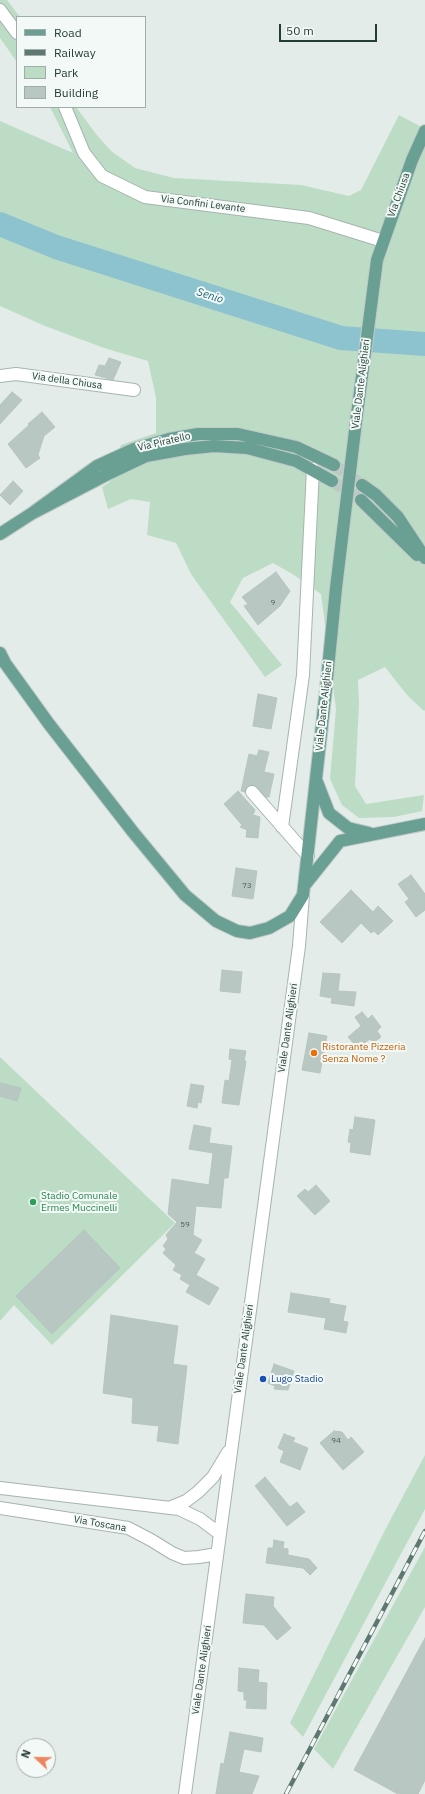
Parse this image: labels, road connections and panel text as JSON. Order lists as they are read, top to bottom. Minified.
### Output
{"streets":{"main road":["Via Chiusa","Viale Dante Alighieri","Via Piratello"],"street":["Via Confini Levante","Via della Chiusa","Via Toscana"]},"crossings":[["Via Chiusa","Via Confini Levante"],["Via Chiusa","Viale Dante Alighieri"],["Viale Dante Alighieri","Via Toscana"]],"water":["Senio"],"places":["Ristorante Pizzeria Senza Nome ?","Stadio Comunale Ermes Muccinelli","Lugo Stadio"],"house_numbers":["9","73","59","94"],"legend":["Road","Railway","Park","Building"],"scale_bar":"50 m","north":"left"}
